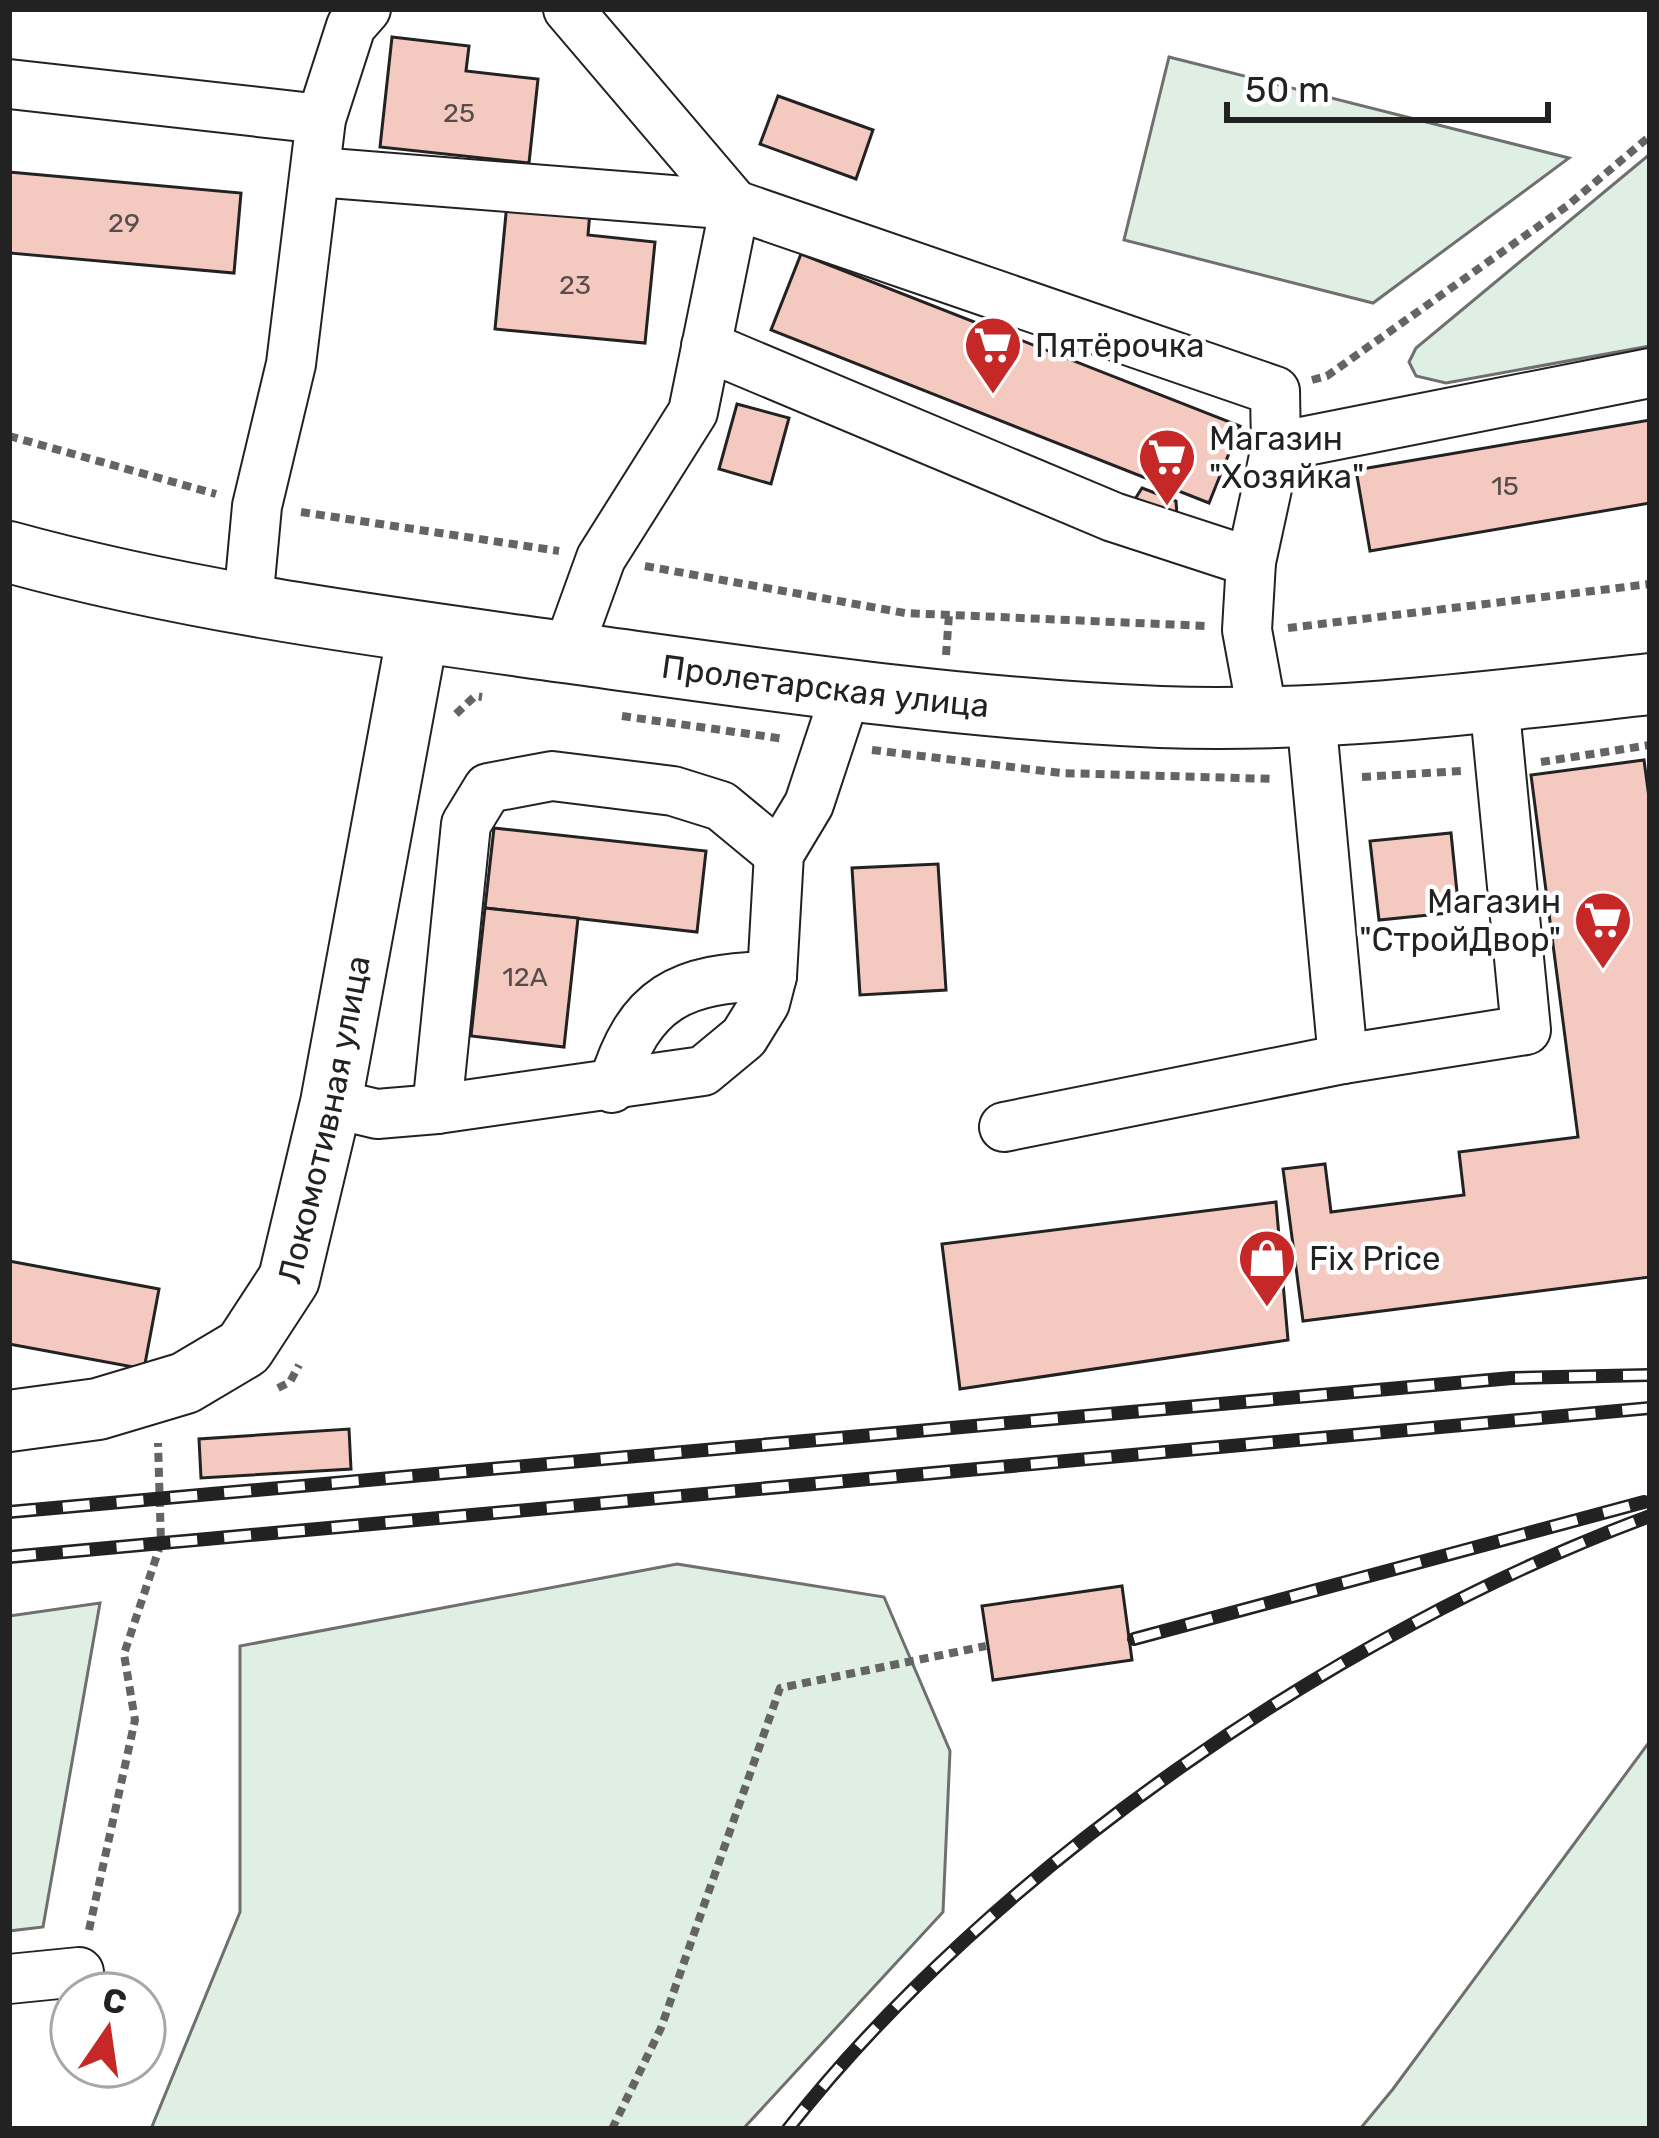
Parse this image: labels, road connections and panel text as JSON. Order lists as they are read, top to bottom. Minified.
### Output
{"streets":{"main road":["Пролетарская улица","Локомотивная улица"]},"crossings":[["Пролетарская улица","Локомотивная улица"]],"places":{"supermarket":["Пятёрочка","Магазин \"Хозяйка\"","Магазин \"СтройДвор\""],"shop":["Fix Price"]},"house_numbers":["25","29","23","15","12А"],"scale_bar":"50 m","north":"top"}
